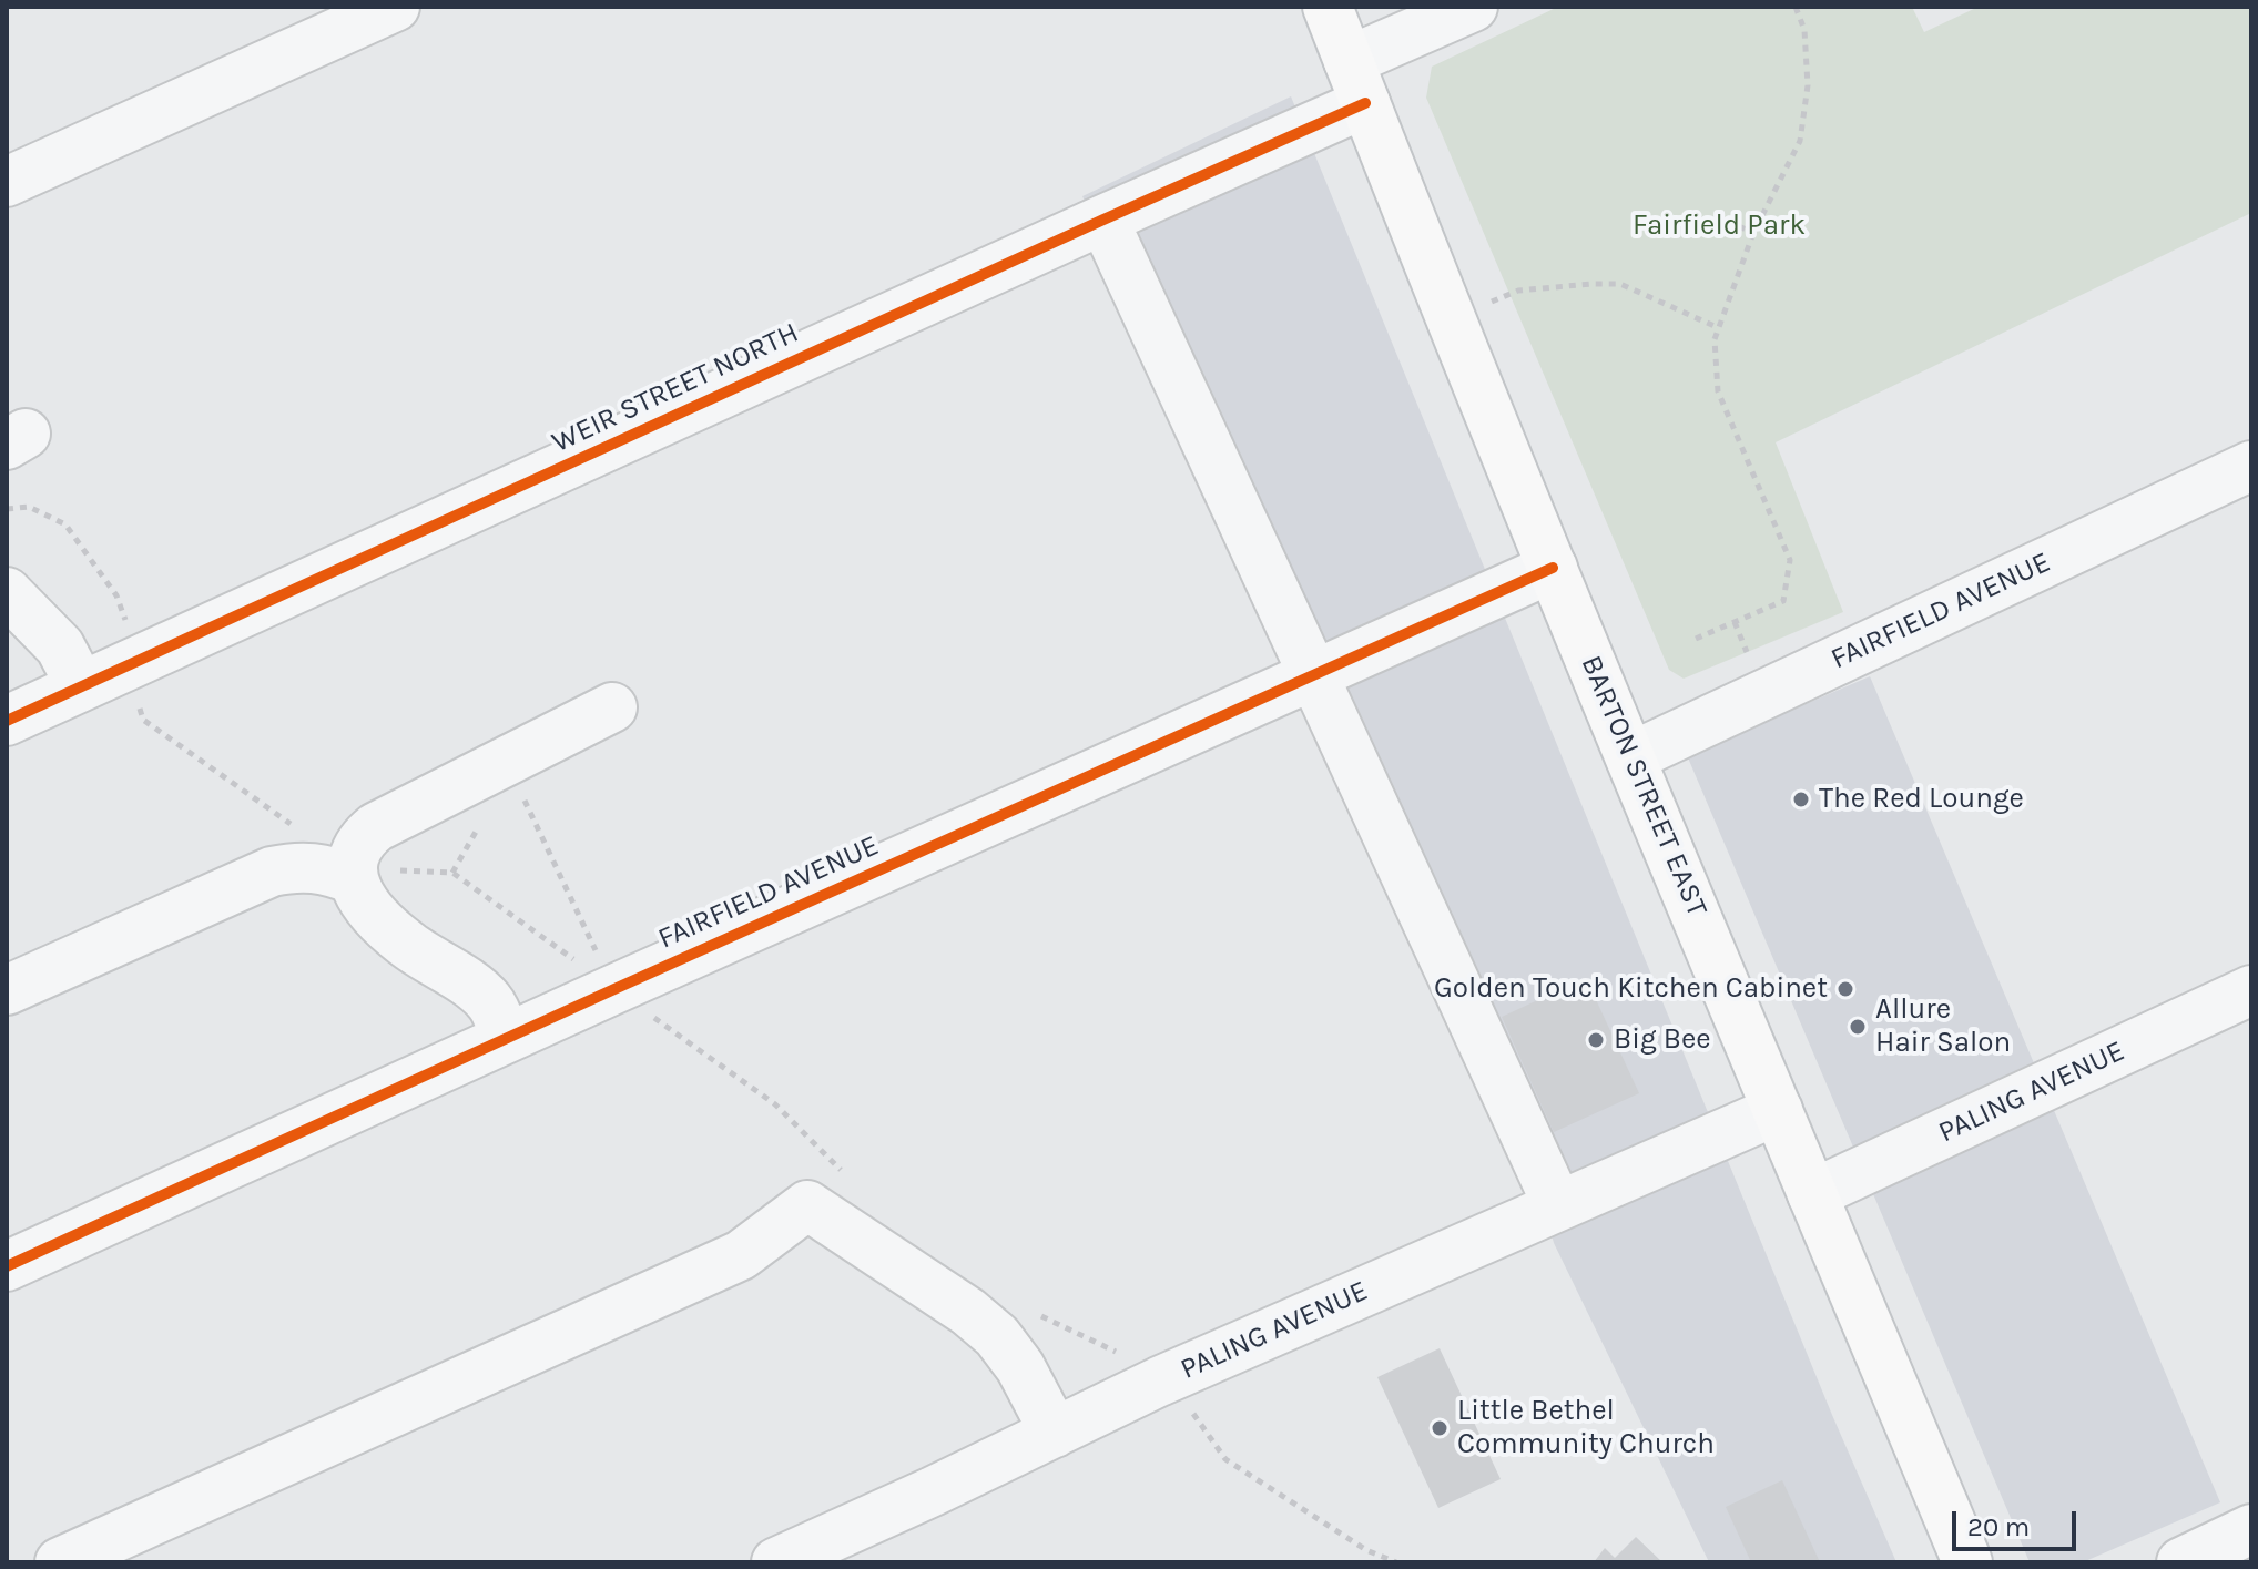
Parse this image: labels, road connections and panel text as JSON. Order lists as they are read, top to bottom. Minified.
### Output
{"streets":{"main road":["BARTON STREET EAST"],"street":["WEIR STREET NORTH","FAIRFIELD AVENUE","PALING AVENUE"]},"crossings":[["WEIR STREET NORTH","BARTON STREET EAST"],["FAIRFIELD AVENUE","BARTON STREET EAST"],["BARTON STREET EAST","PALING AVENUE"]],"parks":["Fairfield Park"],"places":["The Red Lounge","Golden Touch Kitchen Cabinet","Allure Hair Salon","Big Bee","Little Bethel Community Church"],"scale_bar":"20 m"}
